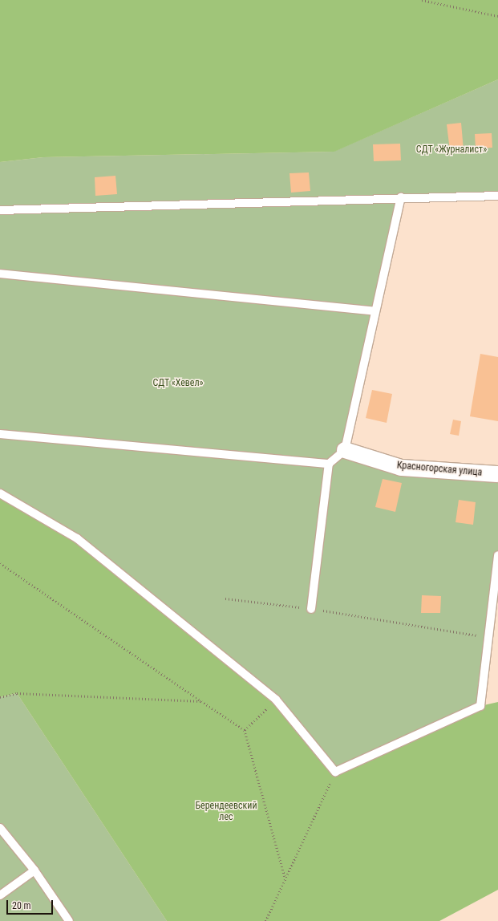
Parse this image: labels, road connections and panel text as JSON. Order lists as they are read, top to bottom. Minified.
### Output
{"streets":{"street":["Красногорская улица"]},"parks":["СДТ «Журналист»","СДТ «Хевел»","Берендеевский лес"],"scale_bar":"20 m"}
